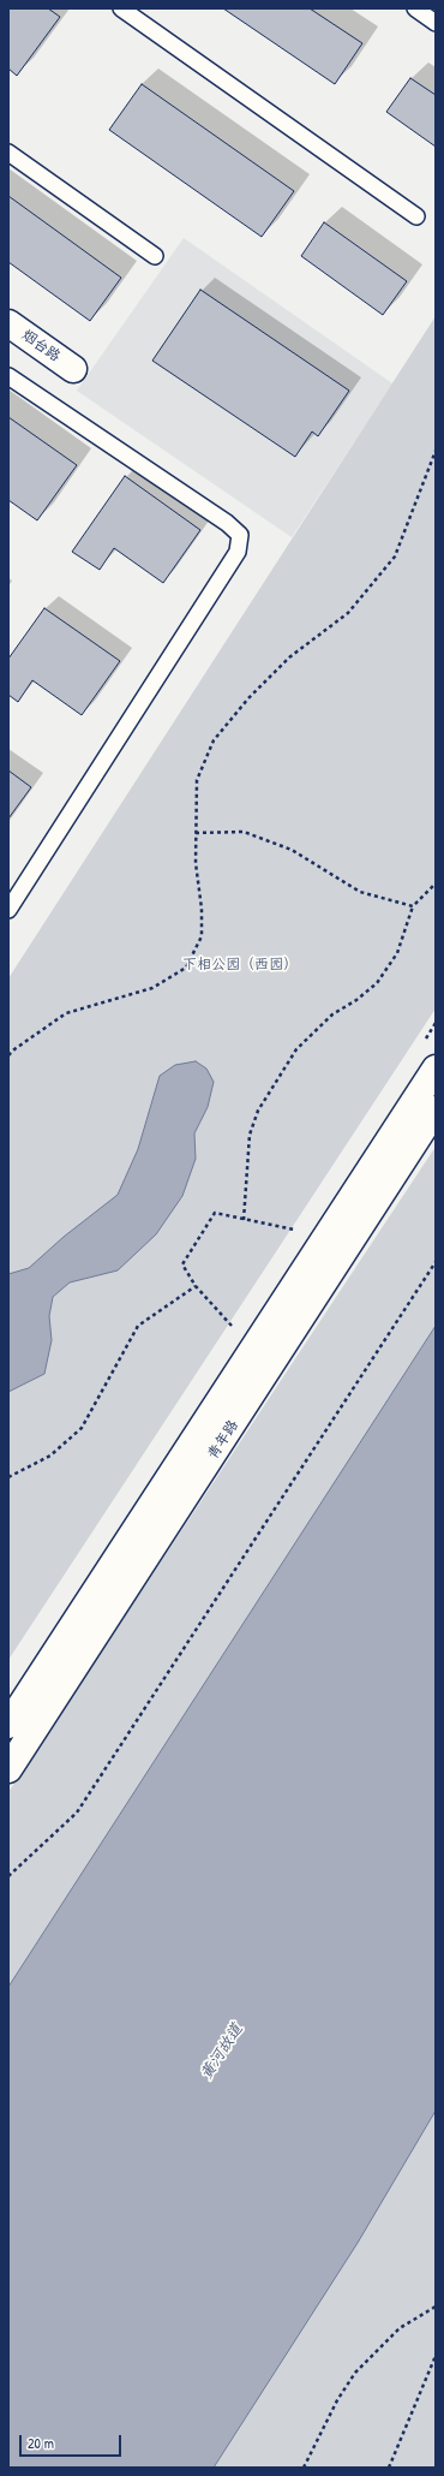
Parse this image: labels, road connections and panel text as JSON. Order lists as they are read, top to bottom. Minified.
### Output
{"streets":{"street":["烟台路","青年路"]},"water":["黄河故道"],"parks":["下相公园（西园）"],"scale_bar":"20 m"}
